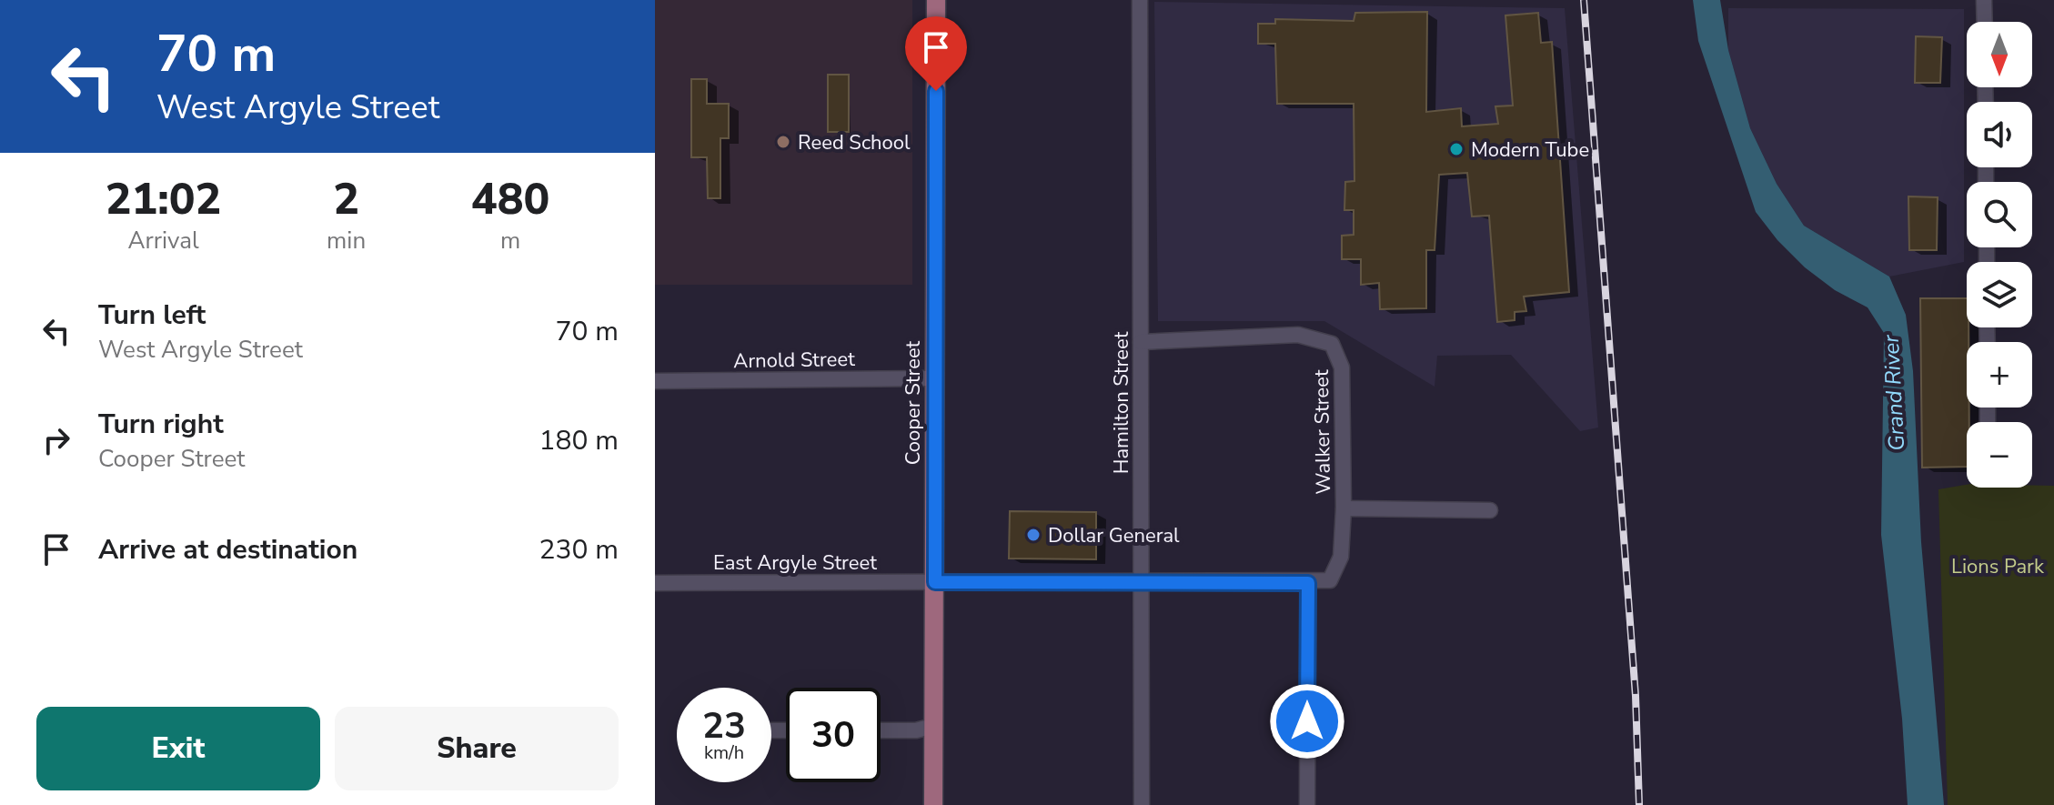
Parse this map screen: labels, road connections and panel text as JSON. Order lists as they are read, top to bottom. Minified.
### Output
{"streets":{"main road":["Cooper Street"],"street":["Arnold Street","Hamilton Street","Walker Street","East Argyle Street"]},"crossings":[["Arnold Street","Cooper Street"],["Cooper Street","East Argyle Street"],["Hamilton Street","Walker Street"],["Hamilton Street","East Argyle Street"],["Walker Street","East Argyle Street"]],"water":["Grand River"],"parks":["Lions Park"],"places":["Reed School","Modern Tube","Dollar General"],"north":"bottom","page":{"turn":["70 m","West Argyle Street"],"map_buttons":["+","−"],"eta":["21:02","Arrival","2","min","480","m"],"list":[{"name":"Turn left","note":"West Argyle Street","value":"70 m"},{"name":"Turn right","note":"Cooper Street","value":"180 m"},{"name":"Arrive at destination","value":"230 m"}],"speed":"23 km/h","limit":"30","buttons":["Exit","Share"]}}
